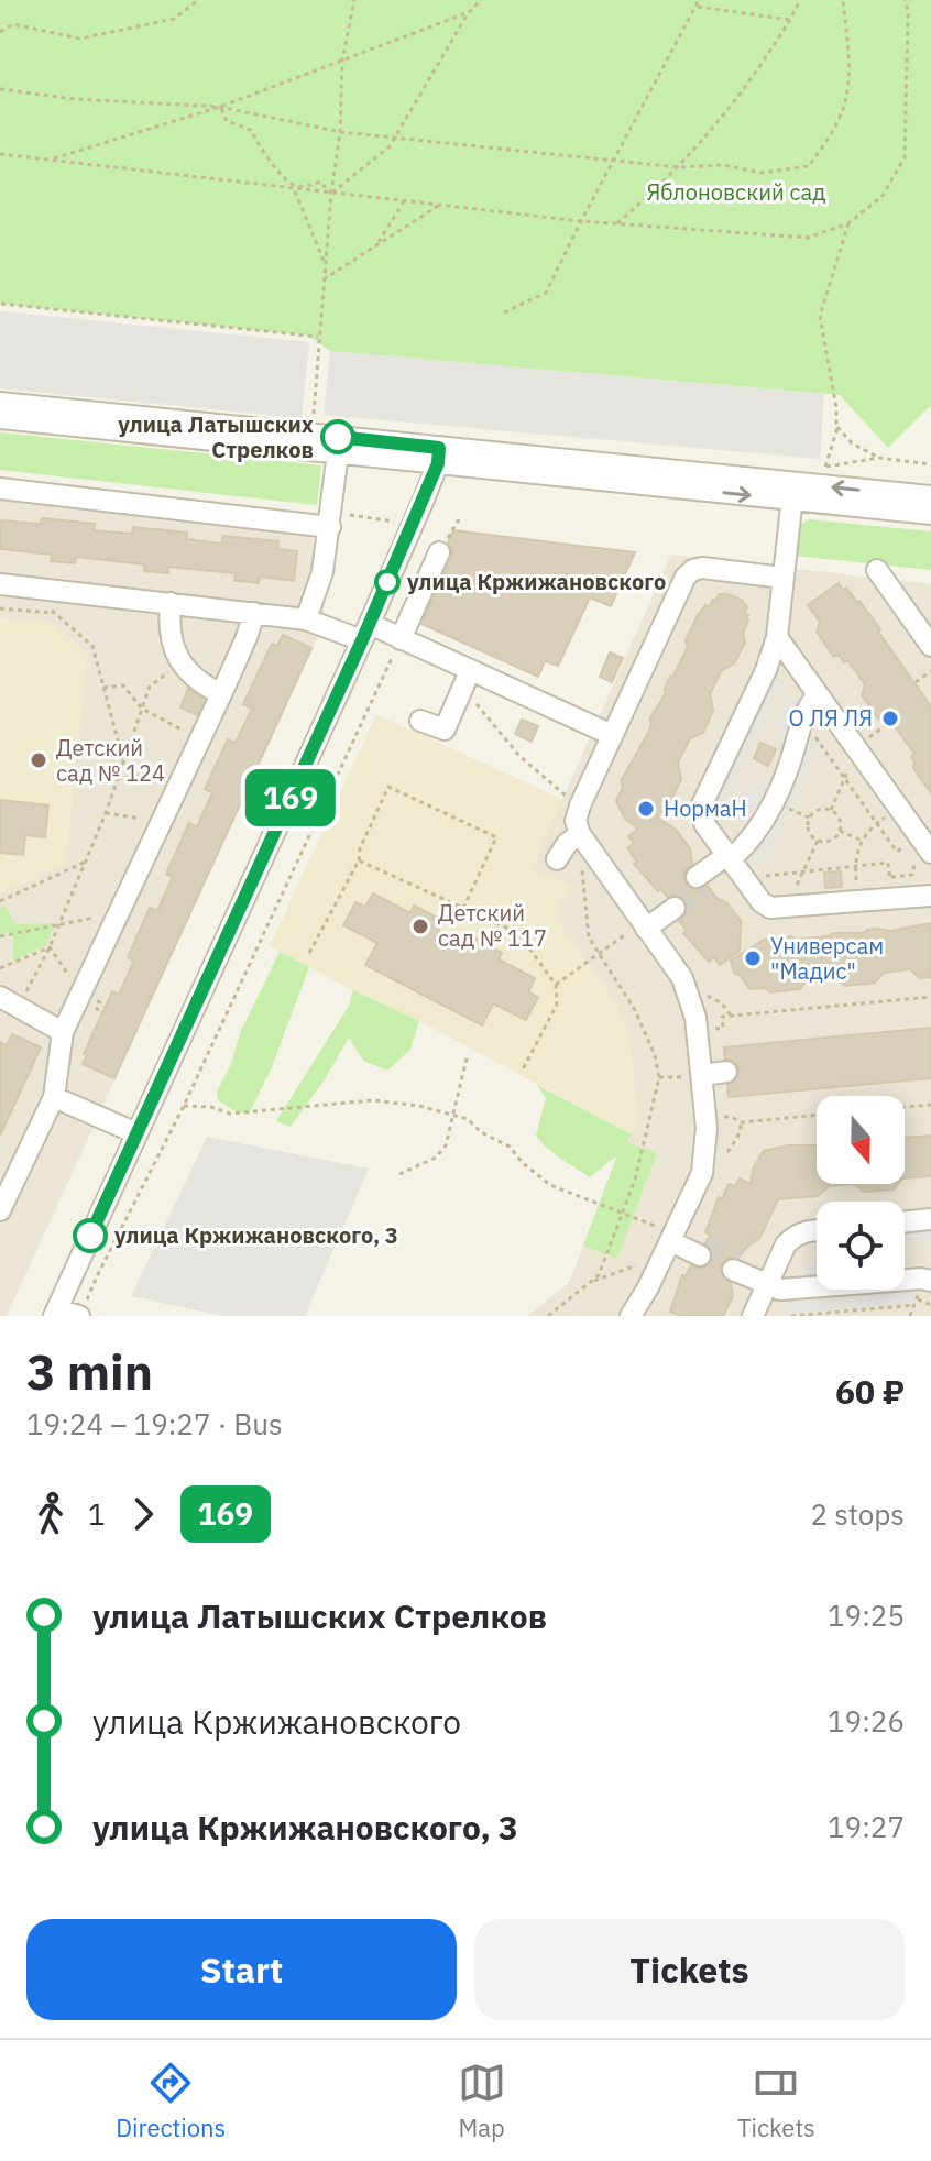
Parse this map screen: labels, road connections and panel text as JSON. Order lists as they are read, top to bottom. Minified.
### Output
{"parks":["Яблоновский сад"],"places":["улица Латышских Стрелков","улица Кржижановского","О ЛЯ ЛЯ","Детский сад № 124","НормаН","Детский сад № 117","Универсам \"Мадис\"","улица Кржижановского, 3"],"lines":["bus line 169"],"north":"bottom","page":{"on_map":"169","heading":["3 min","19:24 – 19:27 · Bus","60 ₽"],"legs":["1","169","2 stops"],"list":[{"name":"улица Латышских Стрелков","value":"19:25"},{"name":"улица Кржижановского","value":"19:26"},{"name":"улица Кржижановского, 3","value":"19:27"}],"buttons":["Start","Tickets"],"tabs":["Directions","Map","Tickets"]}}
